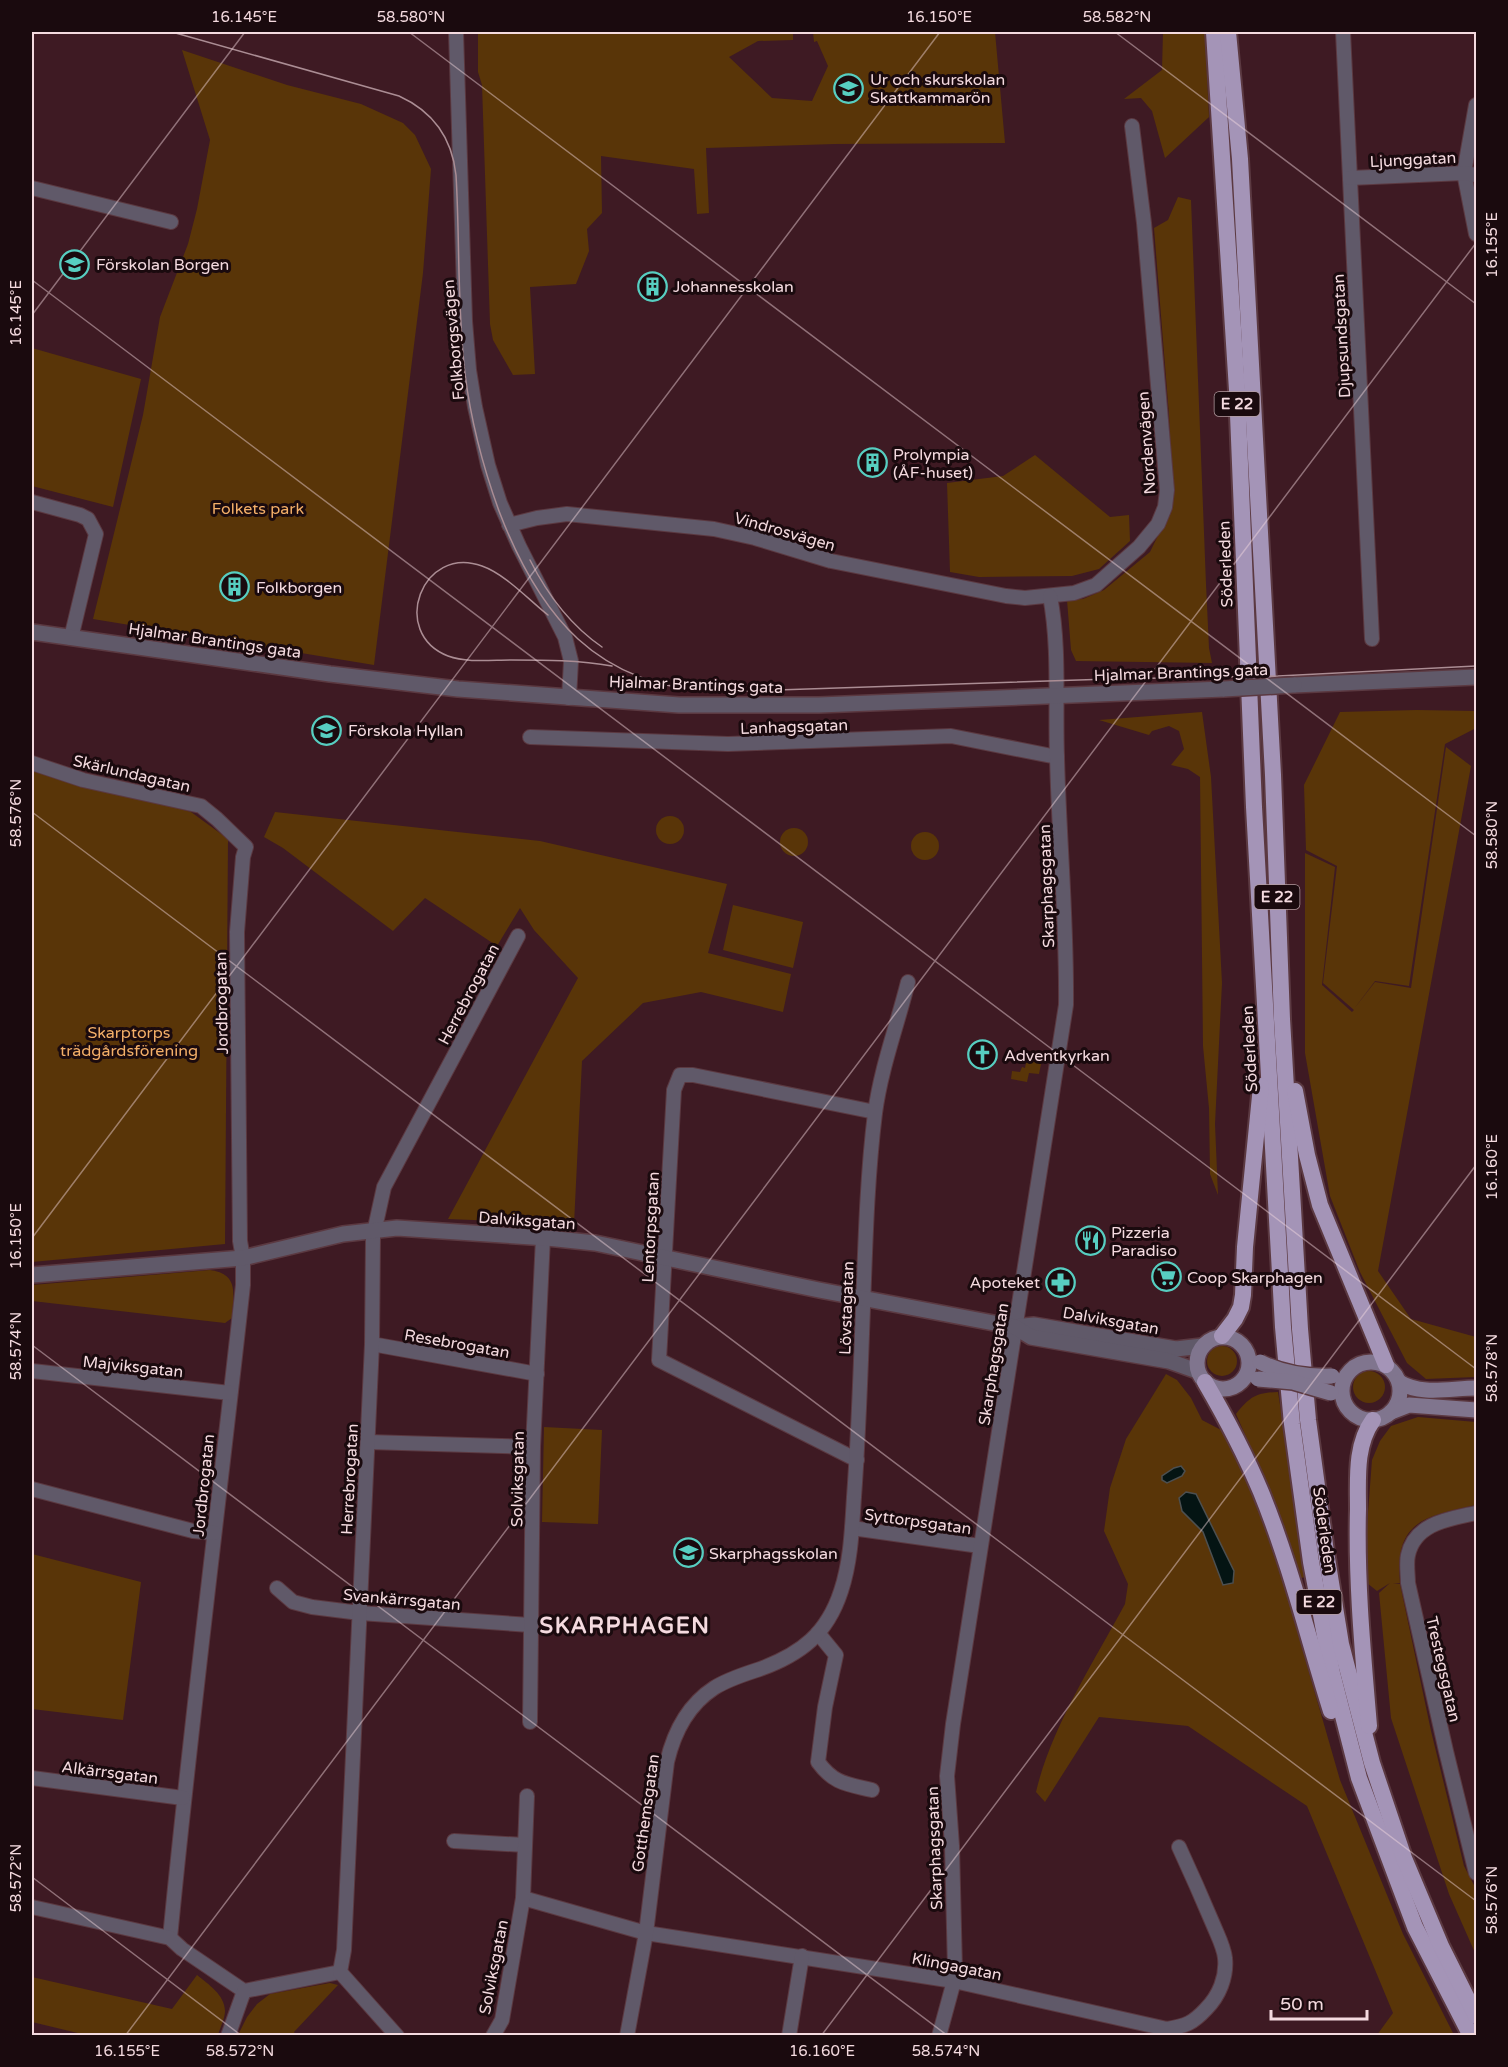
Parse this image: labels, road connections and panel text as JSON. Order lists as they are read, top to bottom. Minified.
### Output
{"streets":{"highway":["E 22","Söderleden"],"street":["Ljunggatan","Djupsundsgatan","Folkborgsvägen","Nordenvägen","Vindrosvägen","Hjalmar Brantings gata","Lanhagsgatan","Skärlundagatan","Skarphagsgatan","Herrebrogatan","Jordbrogatan","Dalviksgatan","Lentorpsgatan","Lövstagatan","Resebrogatan","Majviksgatan","Solviksgatan","Syttorpsgatan","Svankärrsgatan","Trestegsgatan","Alkärrsgatan","Gotthemsgatan","Klingagatan"]},"crossings":[["Ljunggatan","Djupsundsgatan"],["Folkborgsvägen","Vindrosvägen"],["Folkborgsvägen","Hjalmar Brantings gata"],["Nordenvägen","Vindrosvägen"],["Hjalmar Brantings gata","Skarphagsgatan"],["Lanhagsgatan","Skarphagsgatan"],["Skärlundagatan","Jordbrogatan"],["Skarphagsgatan","Dalviksgatan"],["Skarphagsgatan","Syttorpsgatan"],["Skarphagsgatan","Klingagatan"],["Herrebrogatan","Dalviksgatan"],["Herrebrogatan","Resebrogatan"],["Herrebrogatan","Svankärrsgatan"],["Jordbrogatan","Dalviksgatan"],["Jordbrogatan","Majviksgatan"],["Jordbrogatan","Alkärrsgatan"],["Dalviksgatan","Lentorpsgatan"],["Dalviksgatan","Lövstagatan"],["Dalviksgatan","Solviksgatan"],["Lentorpsgatan","Lövstagatan"],["Lövstagatan","Syttorpsgatan"],["Lövstagatan","Gotthemsgatan"],["Resebrogatan","Solviksgatan"],["Solviksgatan","Svankärrsgatan"],["Solviksgatan","Klingagatan"],["Gotthemsgatan","Klingagatan"]],"districts":["SKARPHAGEN"],"parks":["Folkets park","Skarptorps trädgårdsförening"],"places":{"school or university":["Ur och skurskolan Skattkammarön","Förskolan Borgen","Förskola Hyllan","Skarphagsskolan"],"building":["Johannesskolan","Prolympia (ÅF-huset)","Folkborgen"],"church":["Adventkyrkan"],"restaurant":["Pizzeria Paradiso"],"supermarket":["Coop Skarphagen"],"pharmacy":["Apoteket"]},"scale_bar":"50 m","coordinates":["16.145°E","58.580°N","16.150°E","58.582°N","16.155°E","58.576°N","16.160°E","58.574°N","58.578°N","58.572°N"]}
